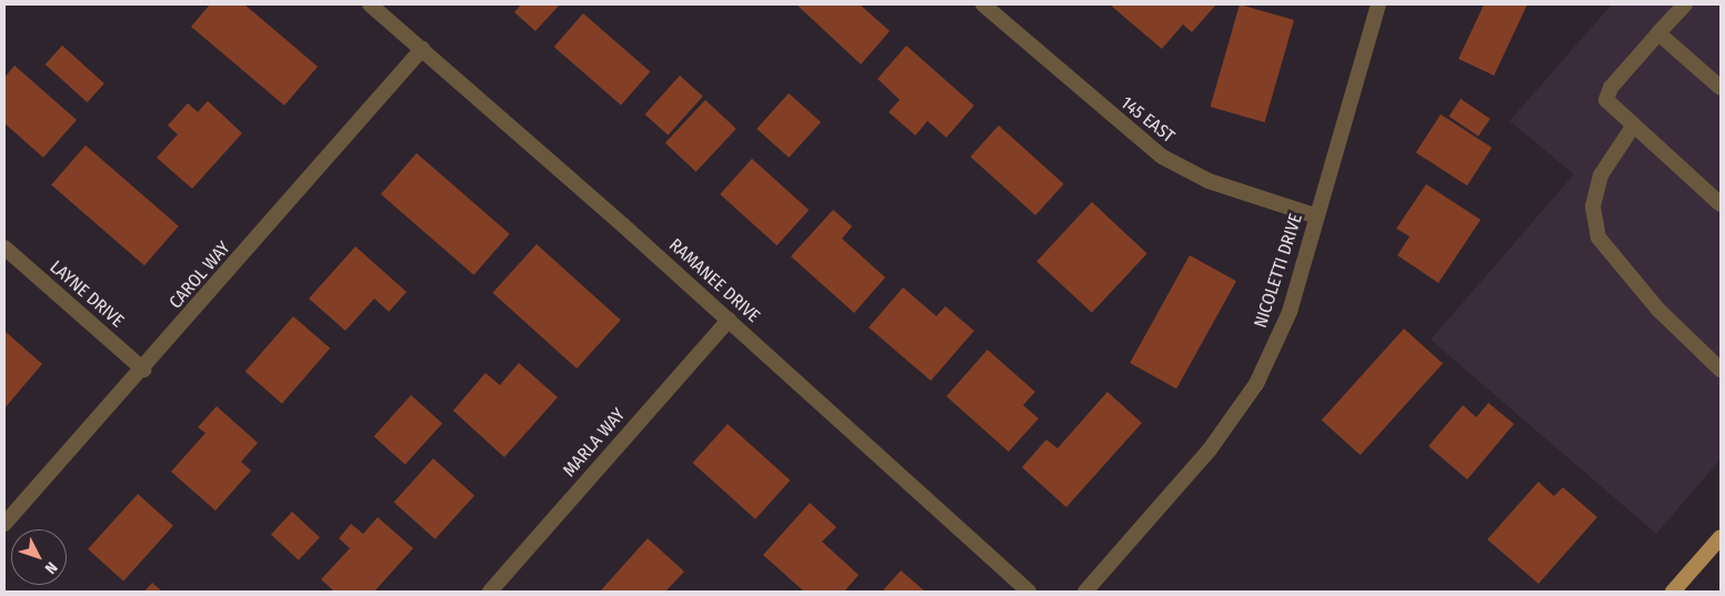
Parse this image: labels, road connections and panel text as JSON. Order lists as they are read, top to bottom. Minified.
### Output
{"streets":{"street":["145 EAST","NICOLETTI DRIVE","CAROL WAY","RAMANEE DRIVE","LAYNE DRIVE","MARLA WAY"]},"crossings":[["145 EAST","NICOLETTI DRIVE"],["CAROL WAY","RAMANEE DRIVE"],["CAROL WAY","LAYNE DRIVE"],["RAMANEE DRIVE","MARLA WAY"]],"north":"bottom right"}
